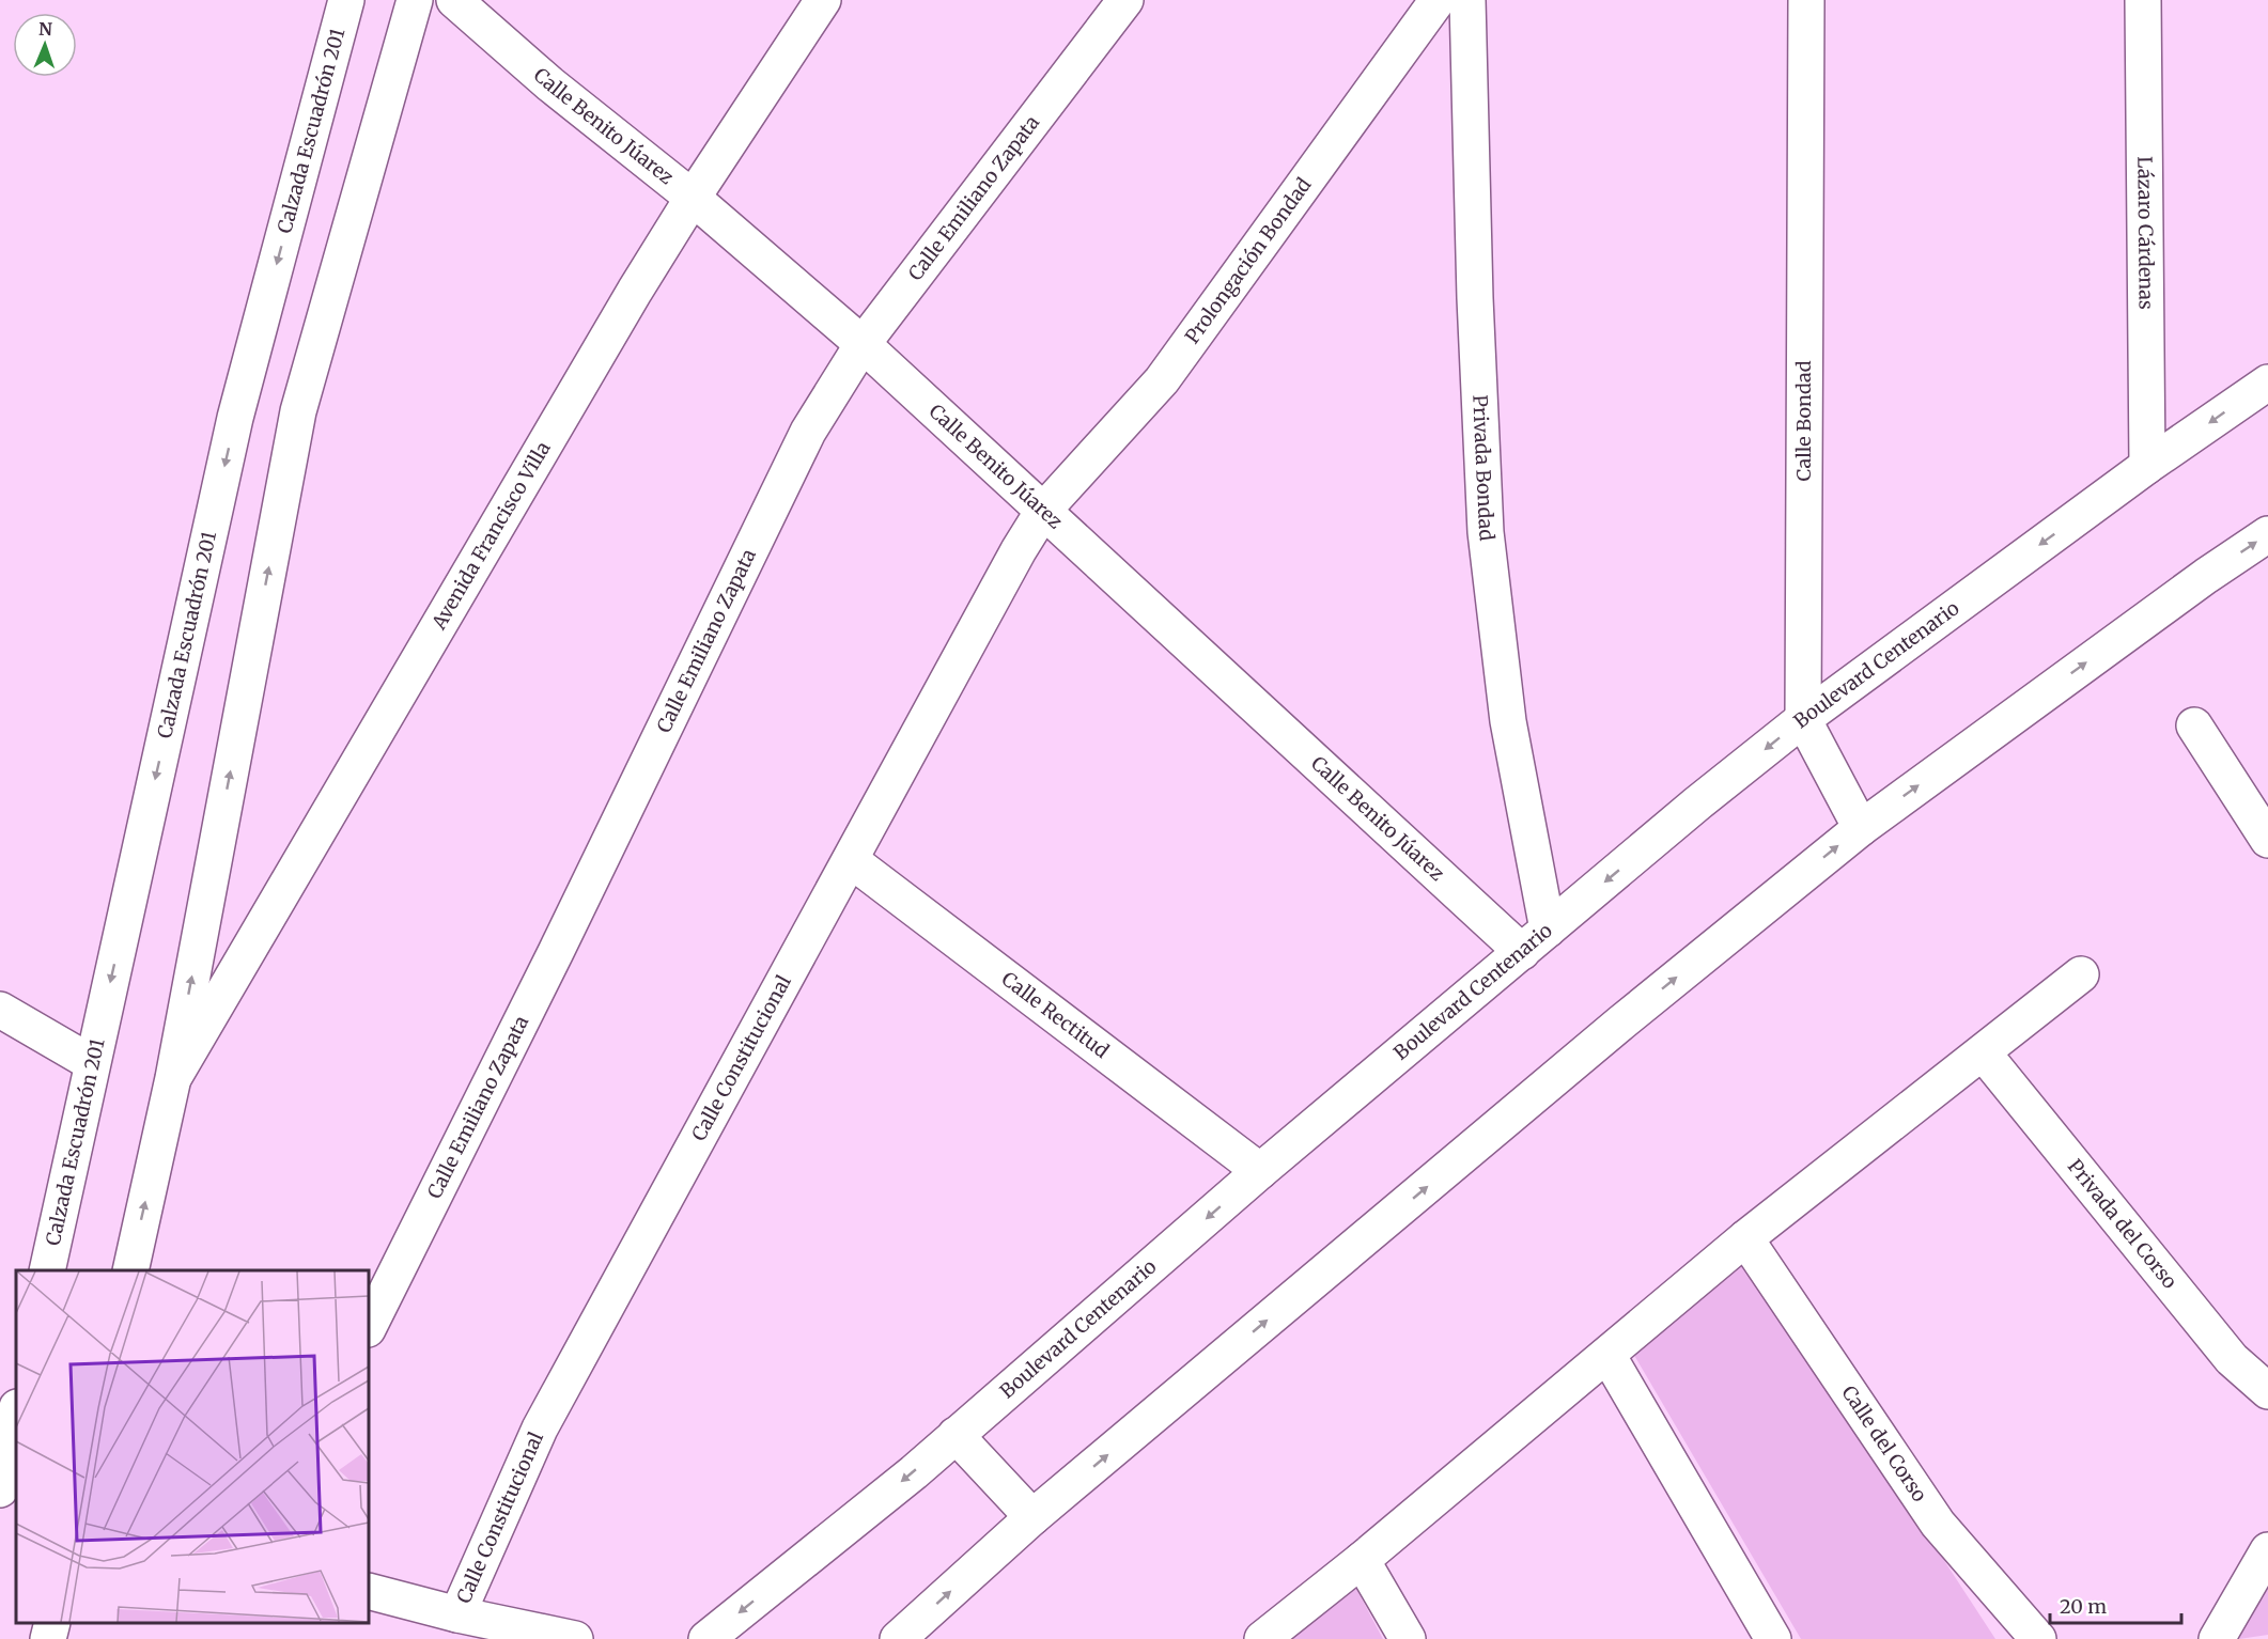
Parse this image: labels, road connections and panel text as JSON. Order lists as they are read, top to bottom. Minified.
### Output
{"streets":{"street":["Calle Benito Júarez","Calzada Escuadrón 201","Calle Emiliano Zapata","Lázaro Cárdenas","Prolongación Bondad","Calle Bondad","Privada Bondad","Avenida Francisco Villa","Boulevard Centenario","Calle Rectitud","Calle Constitucional","Privada del Corso","Calle del Corso"]},"crossings":[["Calle Benito Júarez","Calle Emiliano Zapata"],["Calle Benito Júarez","Prolongación Bondad"],["Calle Benito Júarez","Privada Bondad"],["Calle Benito Júarez","Avenida Francisco Villa"],["Calle Benito Júarez","Boulevard Centenario"],["Calle Benito Júarez","Calle Constitucional"],["Lázaro Cárdenas","Boulevard Centenario"],["Prolongación Bondad","Calle Constitucional"],["Calle Bondad","Boulevard Centenario"],["Privada Bondad","Boulevard Centenario"],["Boulevard Centenario","Calle Rectitud"],["Calle Rectitud","Calle Constitucional"]],"scale_bar":"20 m","north":"top"}
